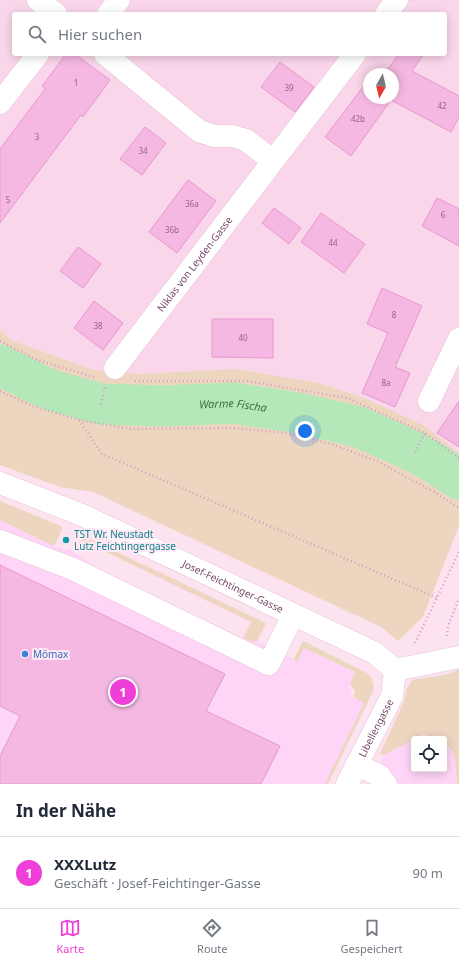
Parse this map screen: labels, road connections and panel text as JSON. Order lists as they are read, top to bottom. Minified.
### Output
{"streets":{"street":["Niklas von Leyden-Gasse","Josef-Feichtinger-Gasse","Libellengasse"]},"crossings":[["Josef-Feichtinger-Gasse","Libellengasse"]],"water":["Warme Fischa"],"places":["TST Wr. Neustadt Lutz Feichtingergasse","Mömax"],"house_numbers":["1","39","42","42b","3","34","5","36a","6","36b","44","8","38","40","8a"],"north":"bottom","page":{"search":"Hier suchen","pins":"1","heading":"In der Nähe","list":[{"mark":"1","name":"XXXLutz","note":"Geschäft · Josef-Feichtinger-Gasse","value":"90 m"}],"nav":["Karte","Route","Gespeichert"]}}
